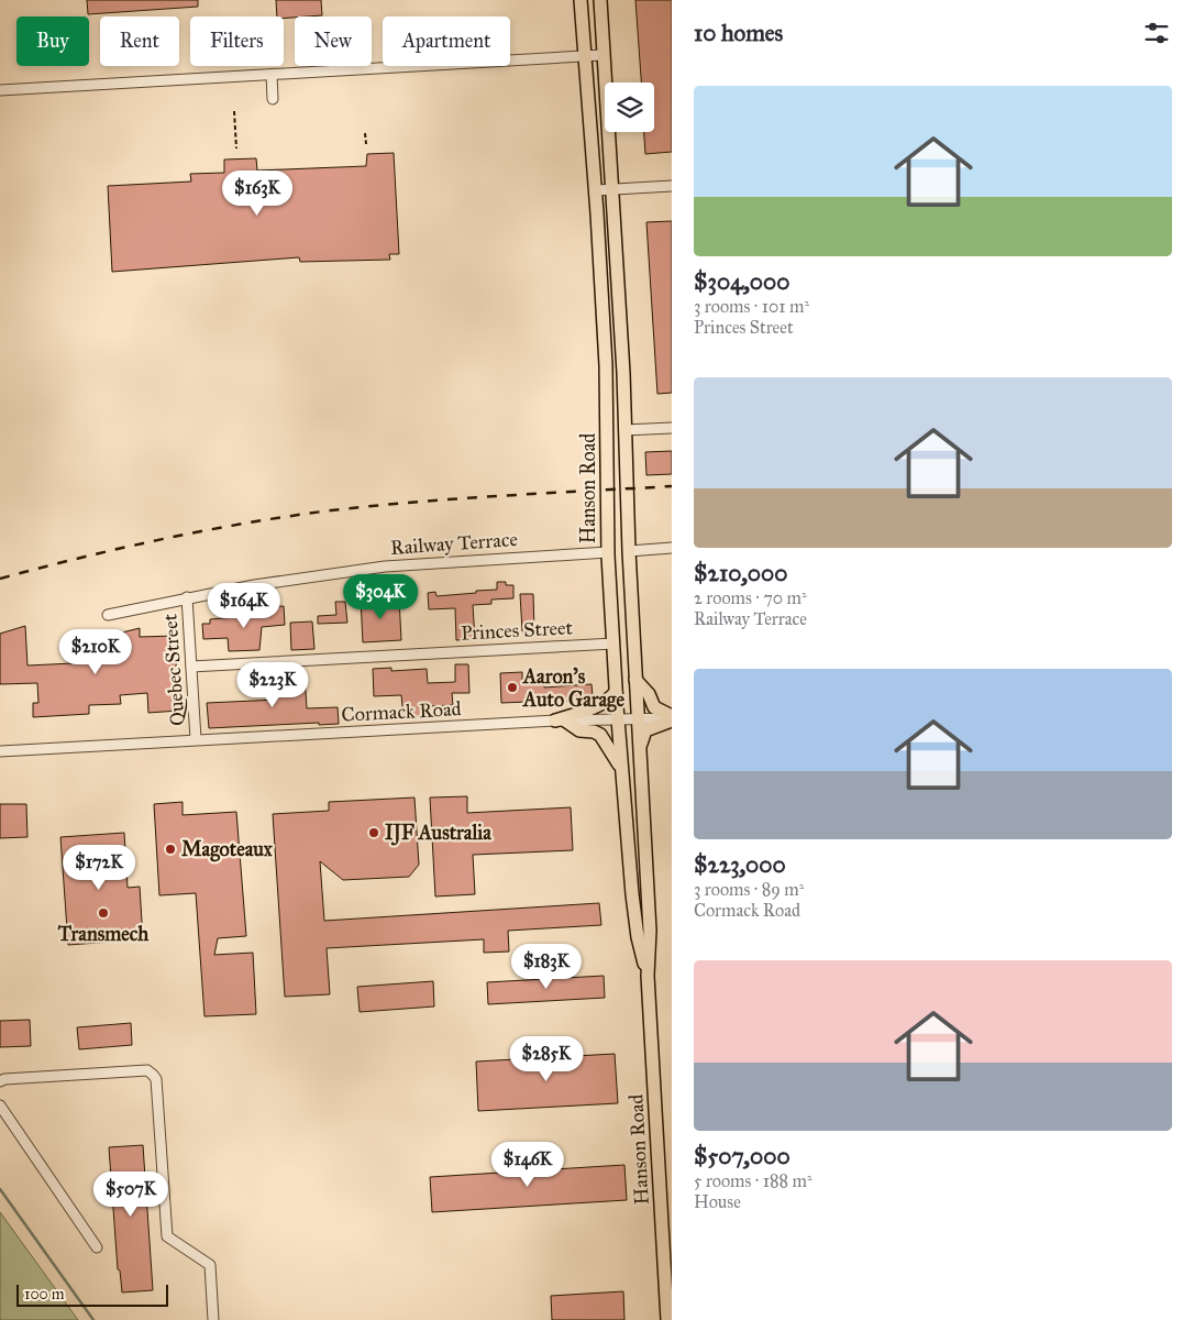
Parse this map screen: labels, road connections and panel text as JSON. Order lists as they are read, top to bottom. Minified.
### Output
{"streets":{"main road":["Hanson Road"],"street":["Railway Terrace","Princes Street","Quebec Street","Cormack Road"]},"crossings":[["Hanson Road","Railway Terrace"],["Hanson Road","Princes Street"],["Hanson Road","Cormack Road"],["Railway Terrace","Quebec Street"],["Princes Street","Quebec Street"],["Quebec Street","Cormack Road"]],"places":["Aaron's Auto Garage","IJF Australia","Magoteaux","Transmech"],"scale_bar":"100 m","page":{"heading":"10 homes","chip":["Buy","Rent","Filters","New","Apartment"],"list":[{"name":"$304,000","note":"3 rooms · 101 m² · Princes Street"},{"name":"$210,000","note":"2 rooms · 70 m² · Railway Terrace"},{"name":"$223,000","note":"3 rooms · 89 m² · Cormack Road"},{"name":"$507,000","note":"5 rooms · 188 m² · House"}],"price":["$163K","$304K","$164K","$210K","$223K","$172K","$183K","$285K","$146K","$507K"],"scale":"100 m"}}
